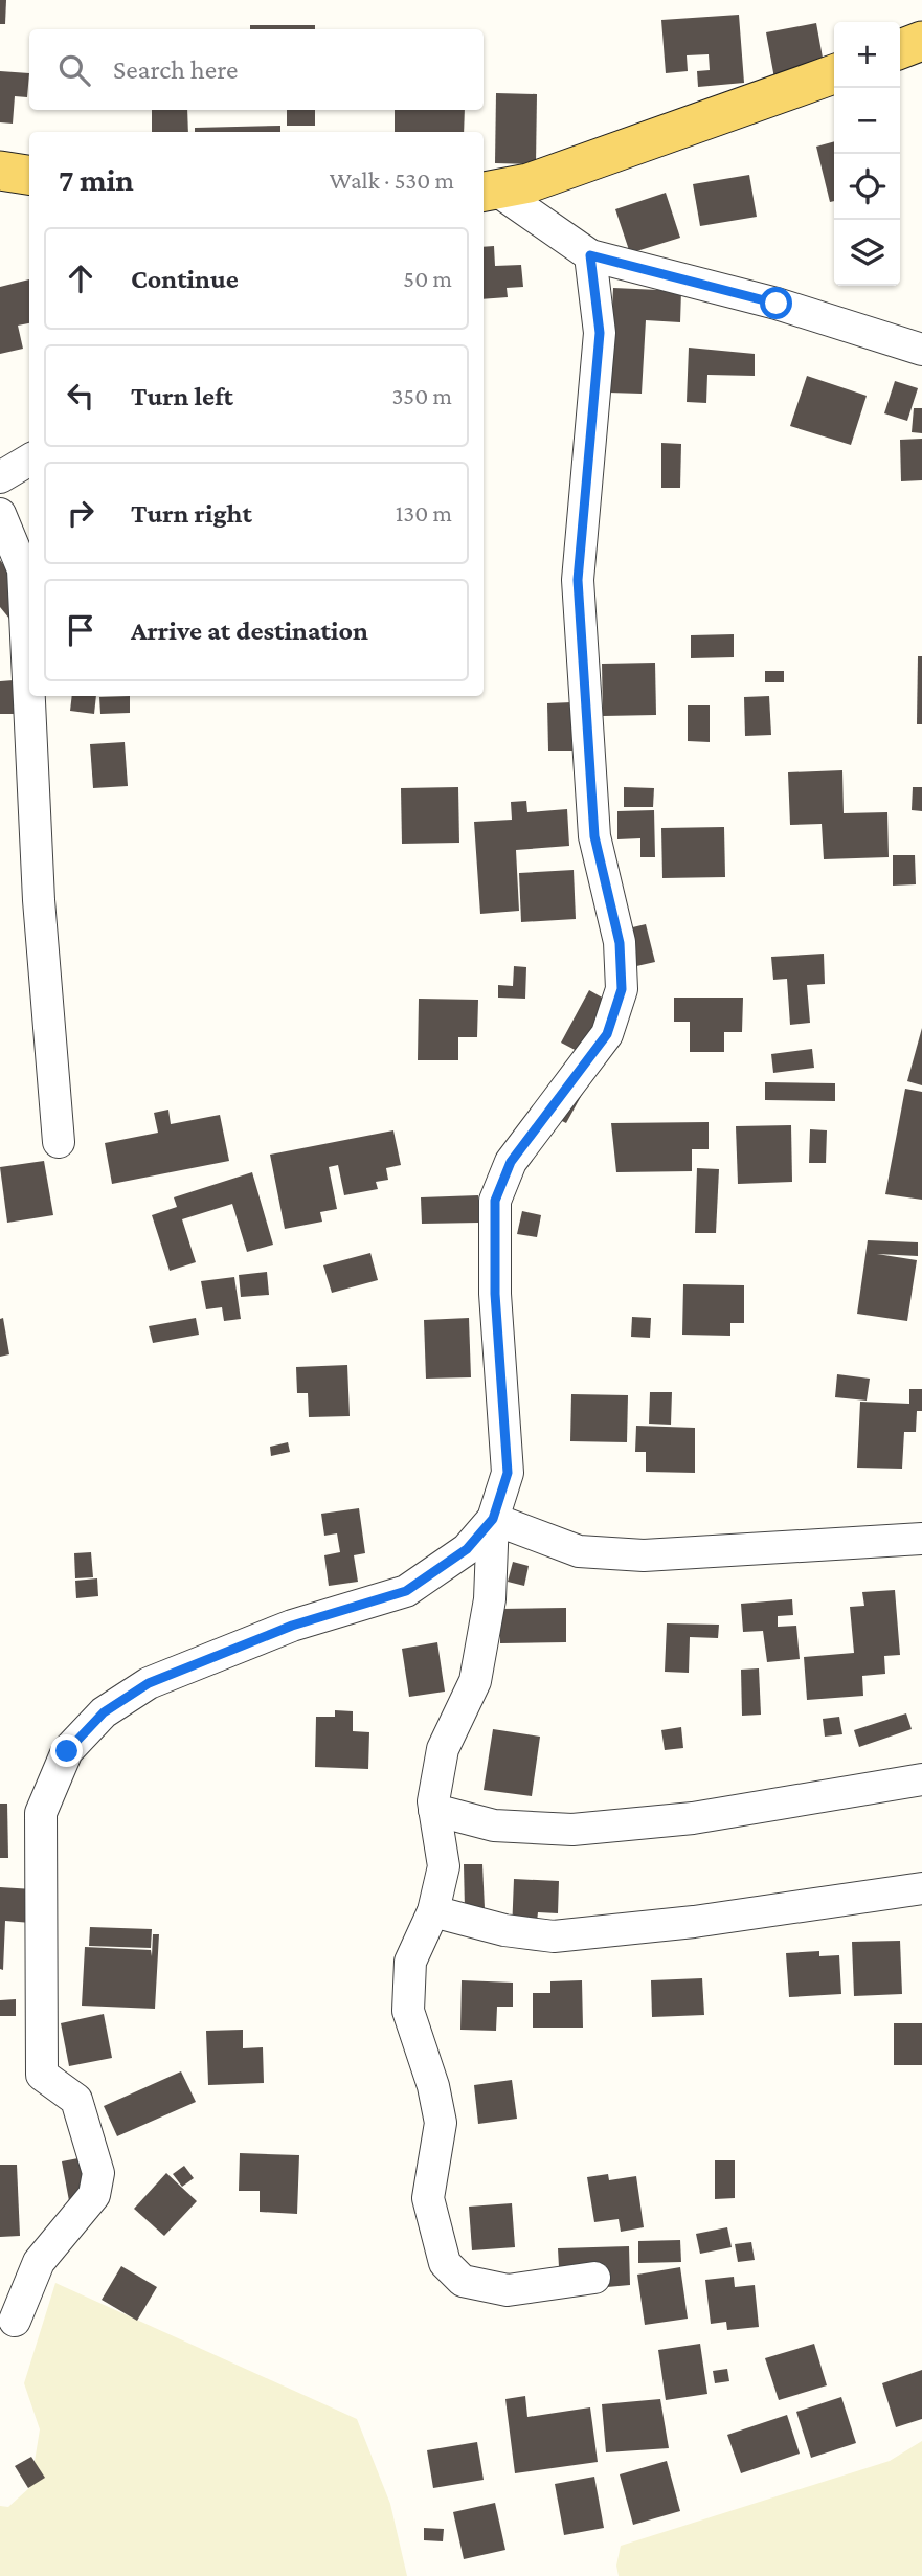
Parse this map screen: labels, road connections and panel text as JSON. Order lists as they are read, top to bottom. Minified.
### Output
{"page":{"map_buttons":["+","−"],"search":"Search here","heading":["7 min","Walk · 530 m"],"list":[["Continue","50 m"],["Turn left","350 m"],["Turn right","130 m"],"Arrive at destination"]}}
